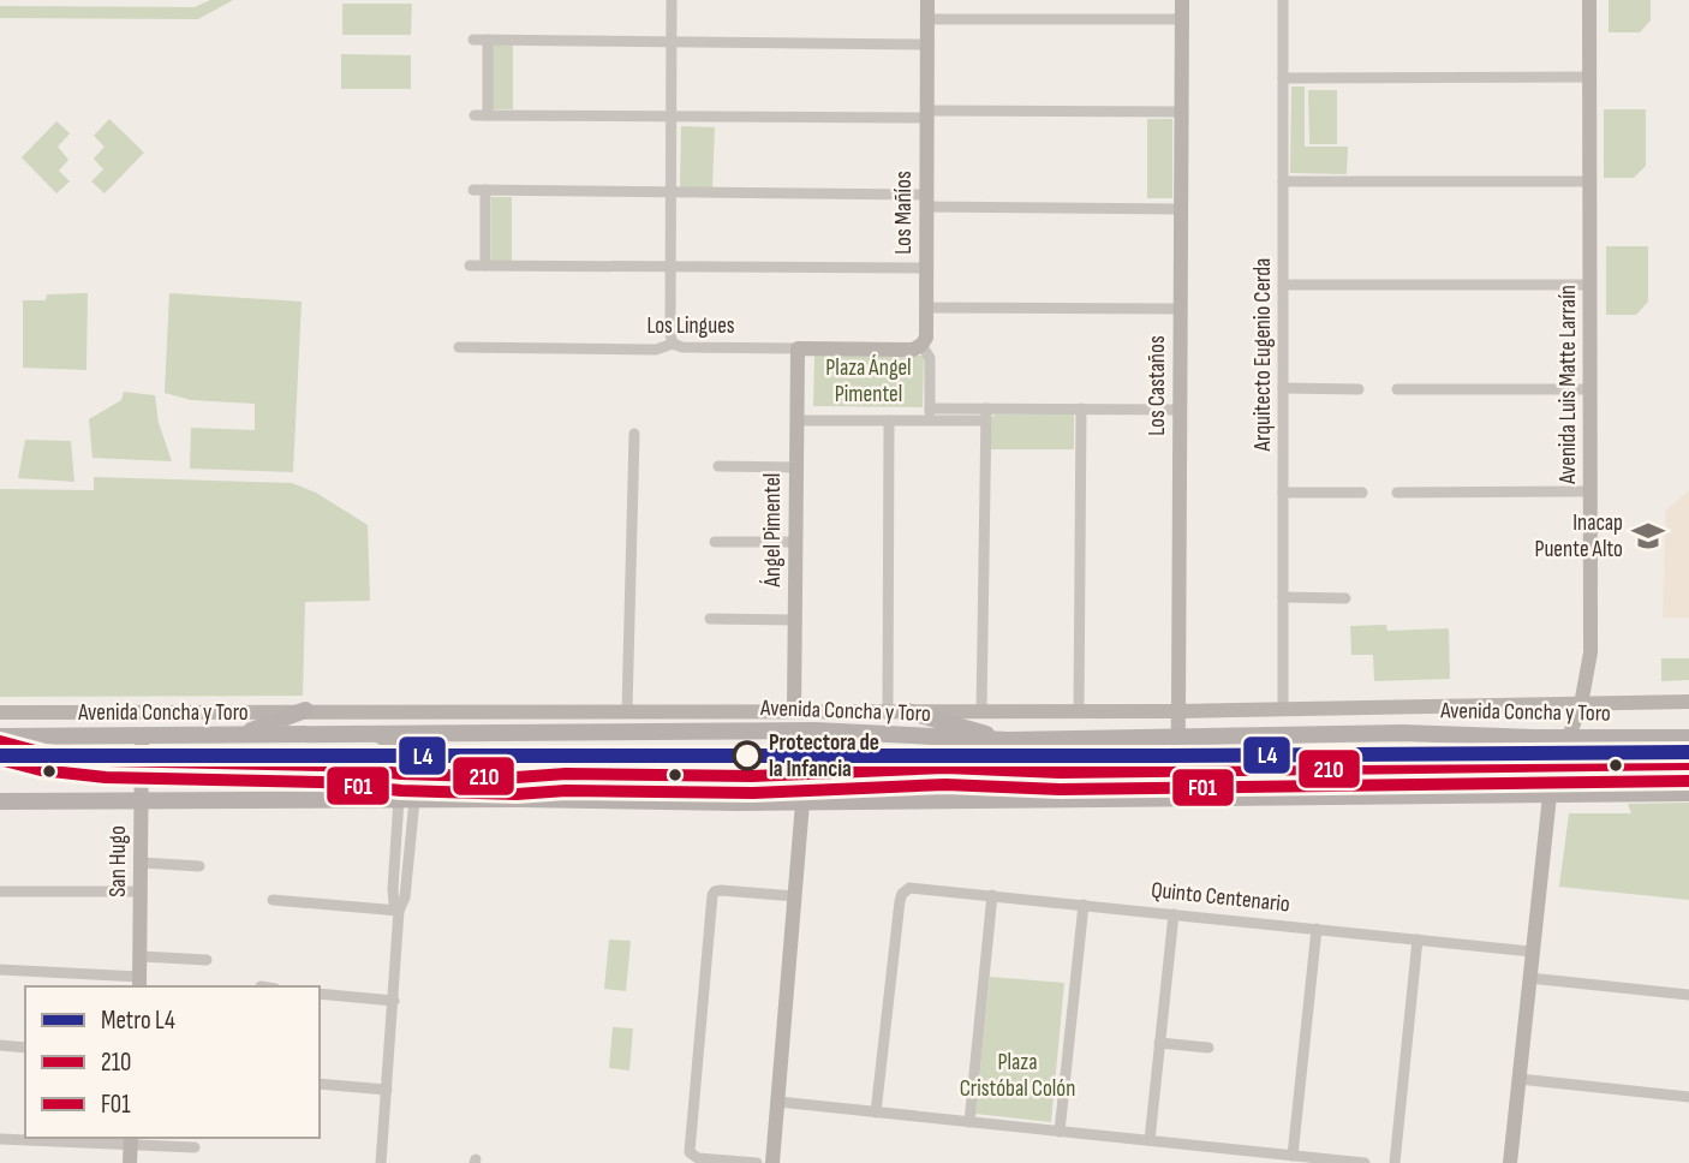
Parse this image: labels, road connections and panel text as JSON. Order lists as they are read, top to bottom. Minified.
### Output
{"streets":{"main road":["Avenida Concha y Toro"],"street":["Los Mañíos","Los Lingues","Arquitecto Eugenio Cerda","Avenida Luis Matte Larraín","Los Castaños","Ángel Pimentel","San Hugo","Quinto Centenario"]},"crossings":[["Los Mañíos","Los Lingues"],["Los Lingues","Ángel Pimentel"],["Arquitecto Eugenio Cerda","Avenida Concha y Toro"],["Avenida Luis Matte Larraín","Avenida Concha y Toro"],["Avenida Luis Matte Larraín","Quinto Centenario"],["Los Castaños","Avenida Concha y Toro"],["Ángel Pimentel","Avenida Concha y Toro"],["Avenida Concha y Toro","San Hugo"]],"parks":["Plaza Ángel Pimentel","Plaza Cristóbal Colón"],"places":{"school or university":["Inacap Puente Alto"],"other":["Protectora de la Infancia"]},"lines":["transit line 210","metro line L4","transit line F01"],"legend":["Metro L4","210","F01"]}
